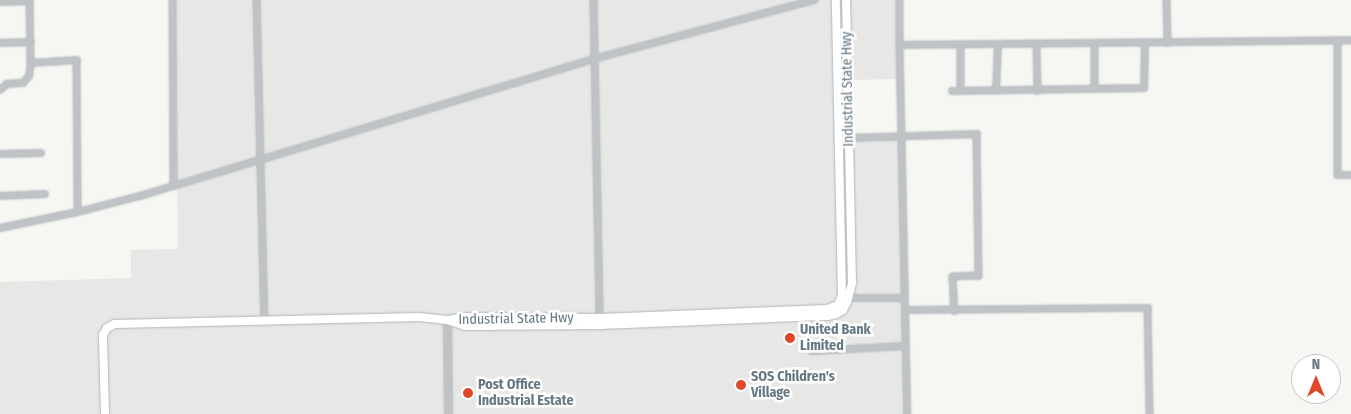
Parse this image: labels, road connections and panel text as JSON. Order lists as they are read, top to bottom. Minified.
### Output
{"streets":{"main road":["Industrial State Hwy"]},"places":["United Bank Limited","SOS Children's Village","Post Office Industrial Estate"],"north":"top"}
